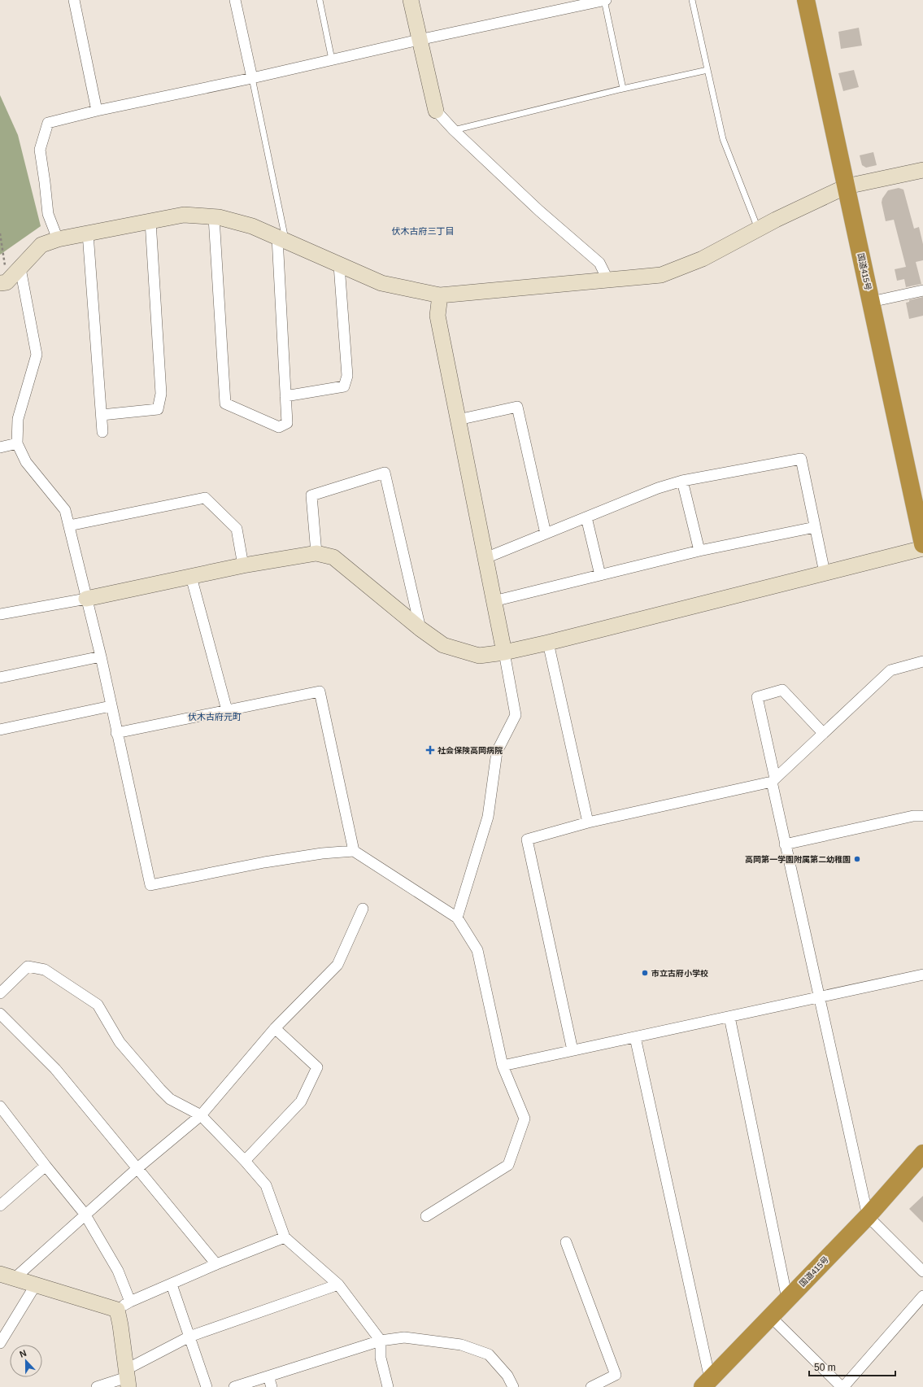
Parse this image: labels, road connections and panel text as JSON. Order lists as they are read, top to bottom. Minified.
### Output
{"streets":{"highway":["国道415号"]},"districts":["伏木古府三丁目","伏木古府元町"],"places":{"health":["社会保険高岡病院"],"other":["高岡第一学園附属第二幼稚園","市立古府小学校"]},"scale_bar":"50 m","north":"top"}
